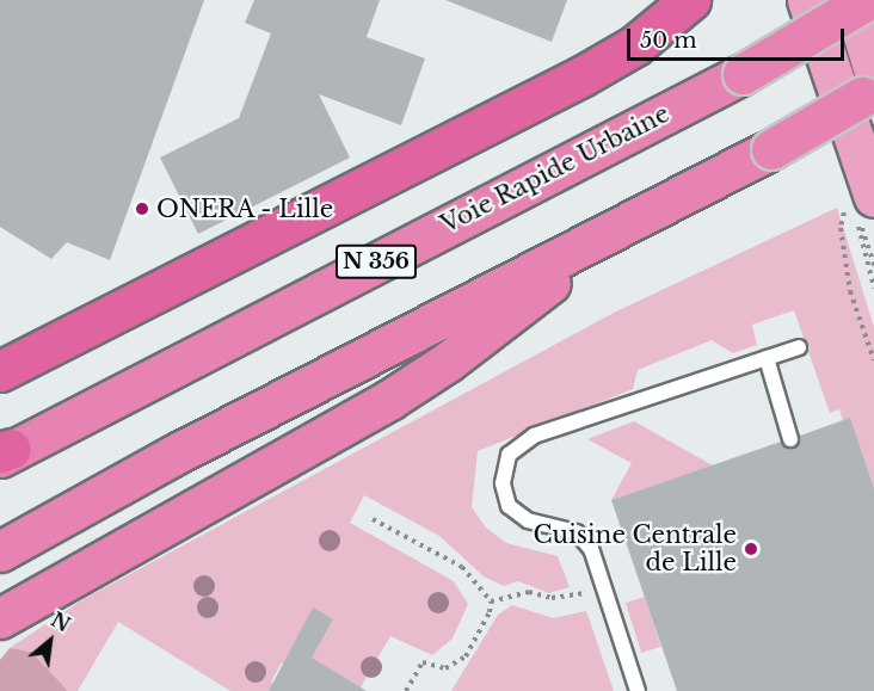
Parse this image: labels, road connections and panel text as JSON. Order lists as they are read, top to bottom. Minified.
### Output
{"streets":{"highway":["Voie Rapide Urbaine","N 356"]},"places":["ONERA - Lille","Cuisine Centrale de Lille"],"scale_bar":"50 m","north":"top right"}
